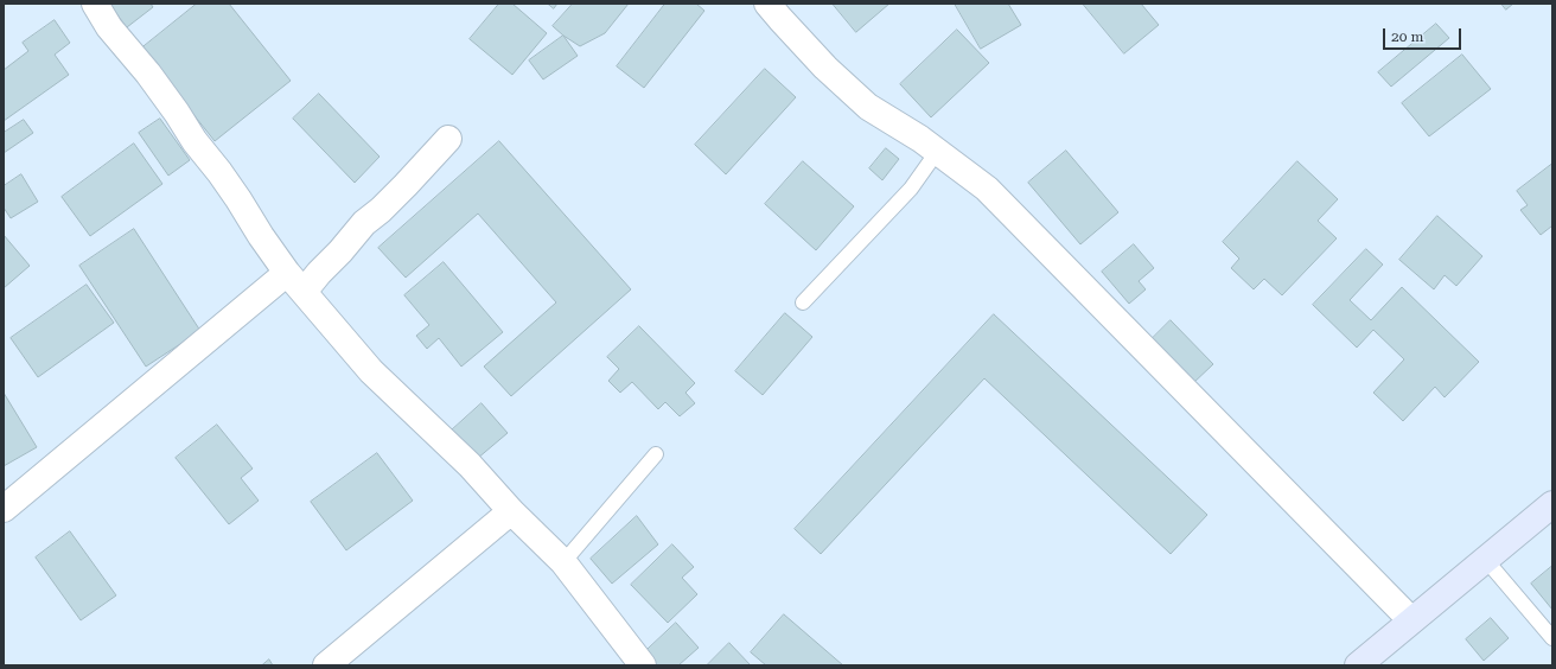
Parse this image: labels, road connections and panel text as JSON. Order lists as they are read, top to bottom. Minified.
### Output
{"scale_bar":"20 m"}
